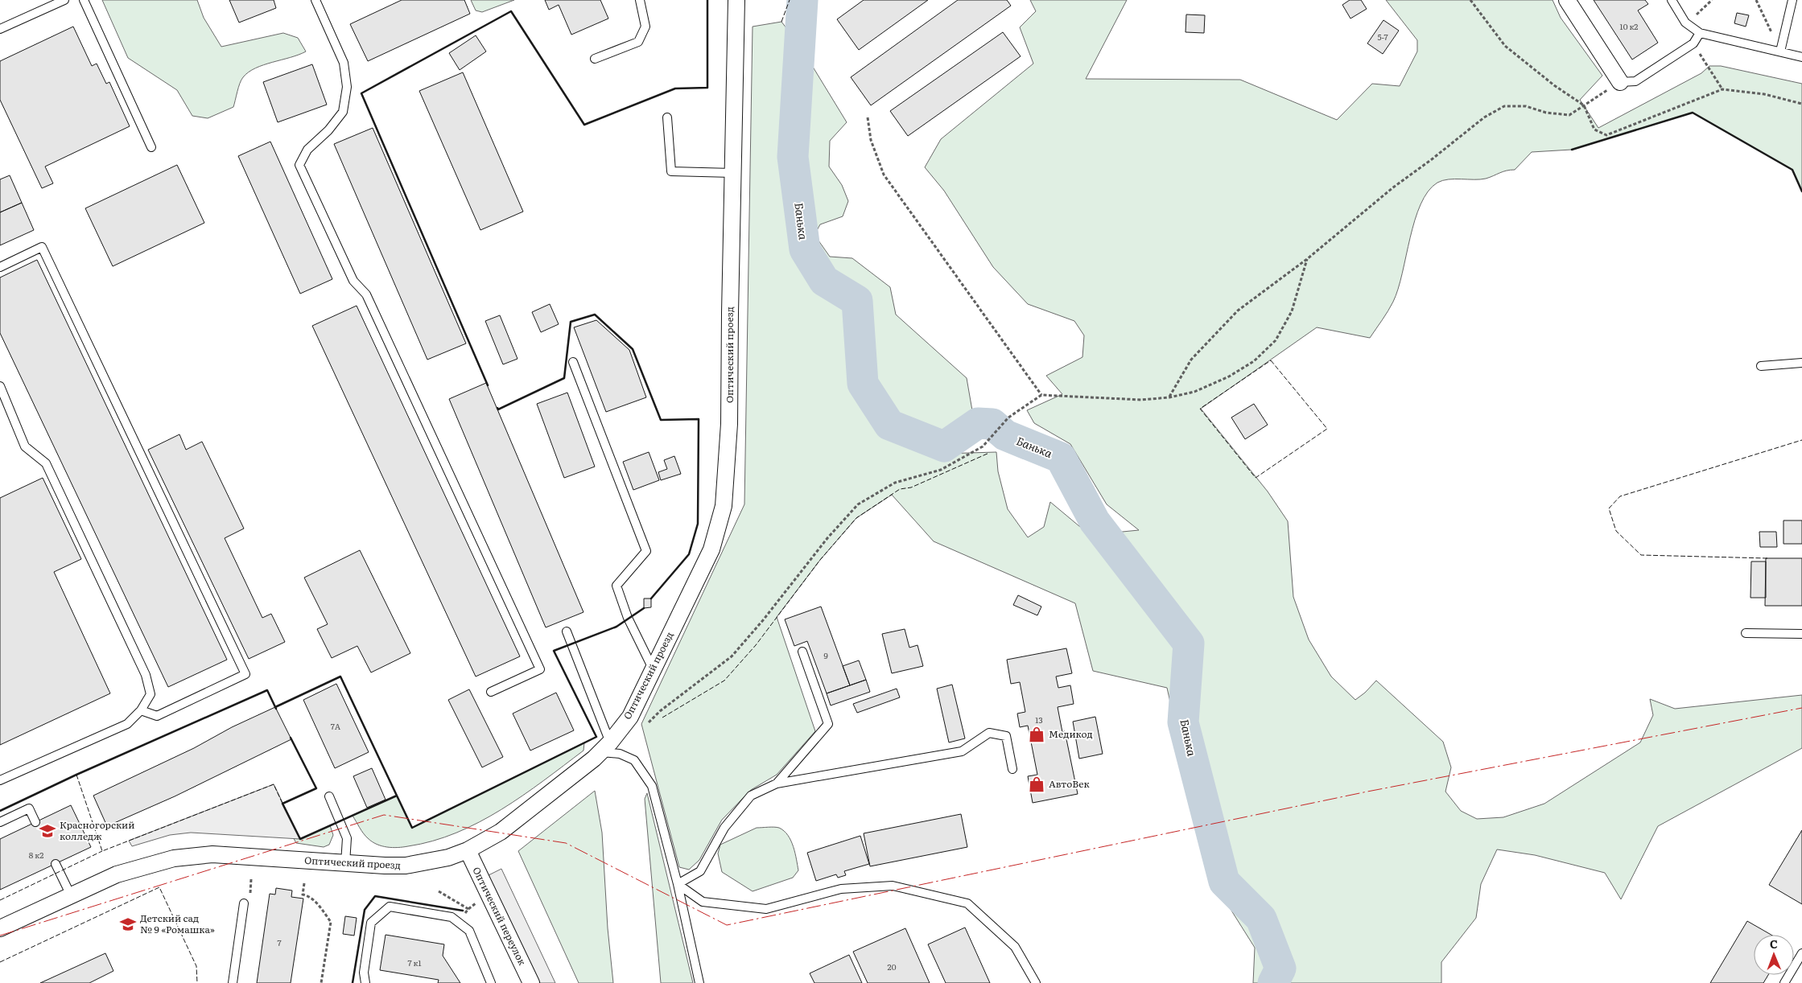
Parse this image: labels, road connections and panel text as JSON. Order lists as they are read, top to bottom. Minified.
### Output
{"streets":{"street":["Оптический проезд","Оптический переулок"]},"crossings":[["Оптический проезд","Оптический переулок"]],"water":["Банька"],"places":{"shop":["Медикод","АвтоВек"],"school or university":["Красногорский колледж","Детский сад № 9 «Ромашка»"]},"house_numbers":["10 к2","5-7","9","13","7А","8 к2","7","7 к1","20"],"north":"top"}
